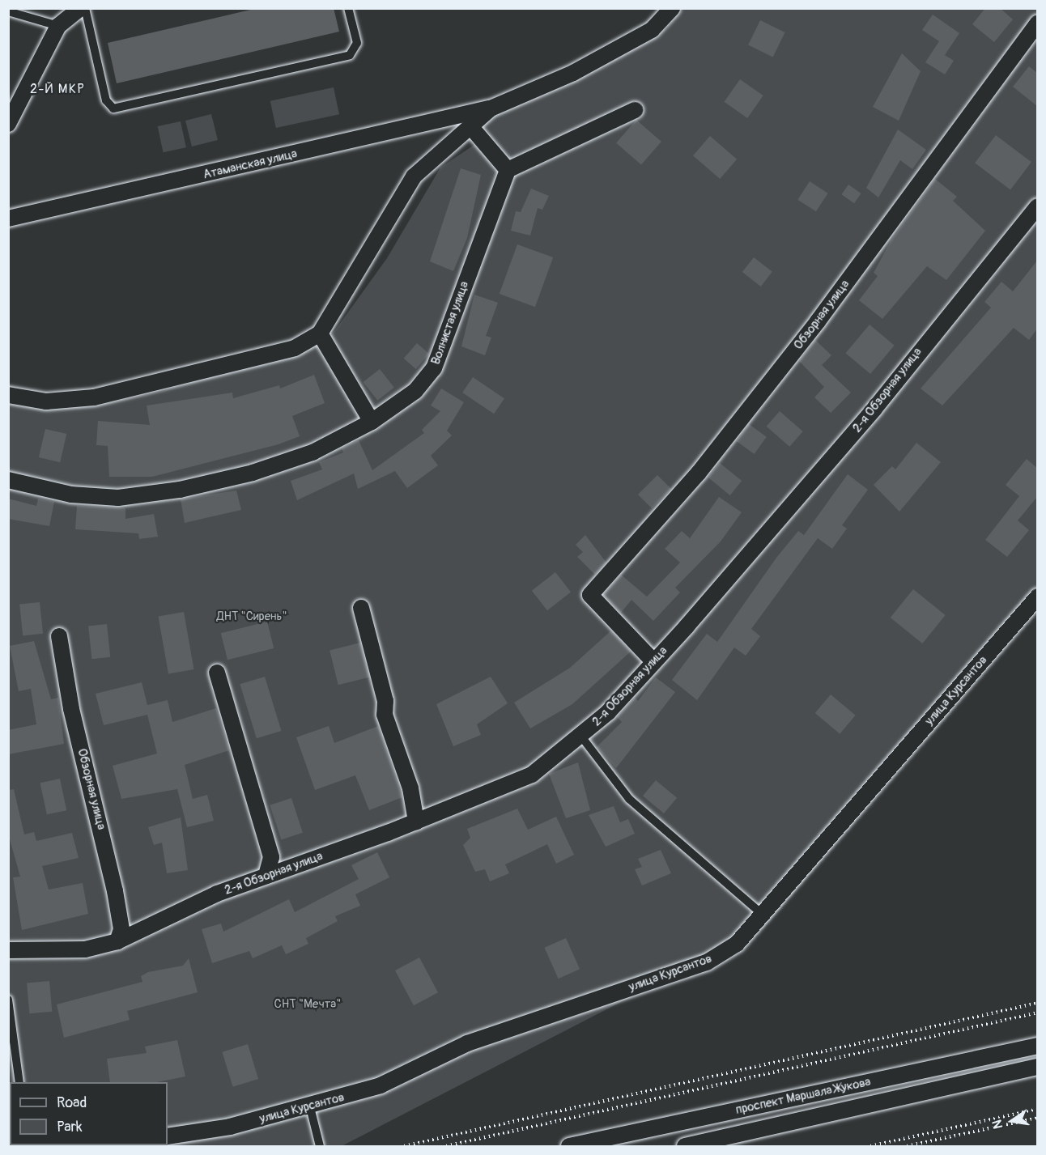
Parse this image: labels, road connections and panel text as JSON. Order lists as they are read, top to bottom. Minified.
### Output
{"streets":{"street":["Атаманская улица","Обзорная улица","Волнистая улица","2-я Обзорная улица","улица Курсантов","проспект Маршала Жукова"]},"crossings":[["Обзорная улица","2-я Обзорная улица"]],"districts":["2-Й МКР"],"parks":["ДНТ \"Сирень\"","СНТ \"Мечта\""],"legend":["Road","Park"],"north":"left"}
